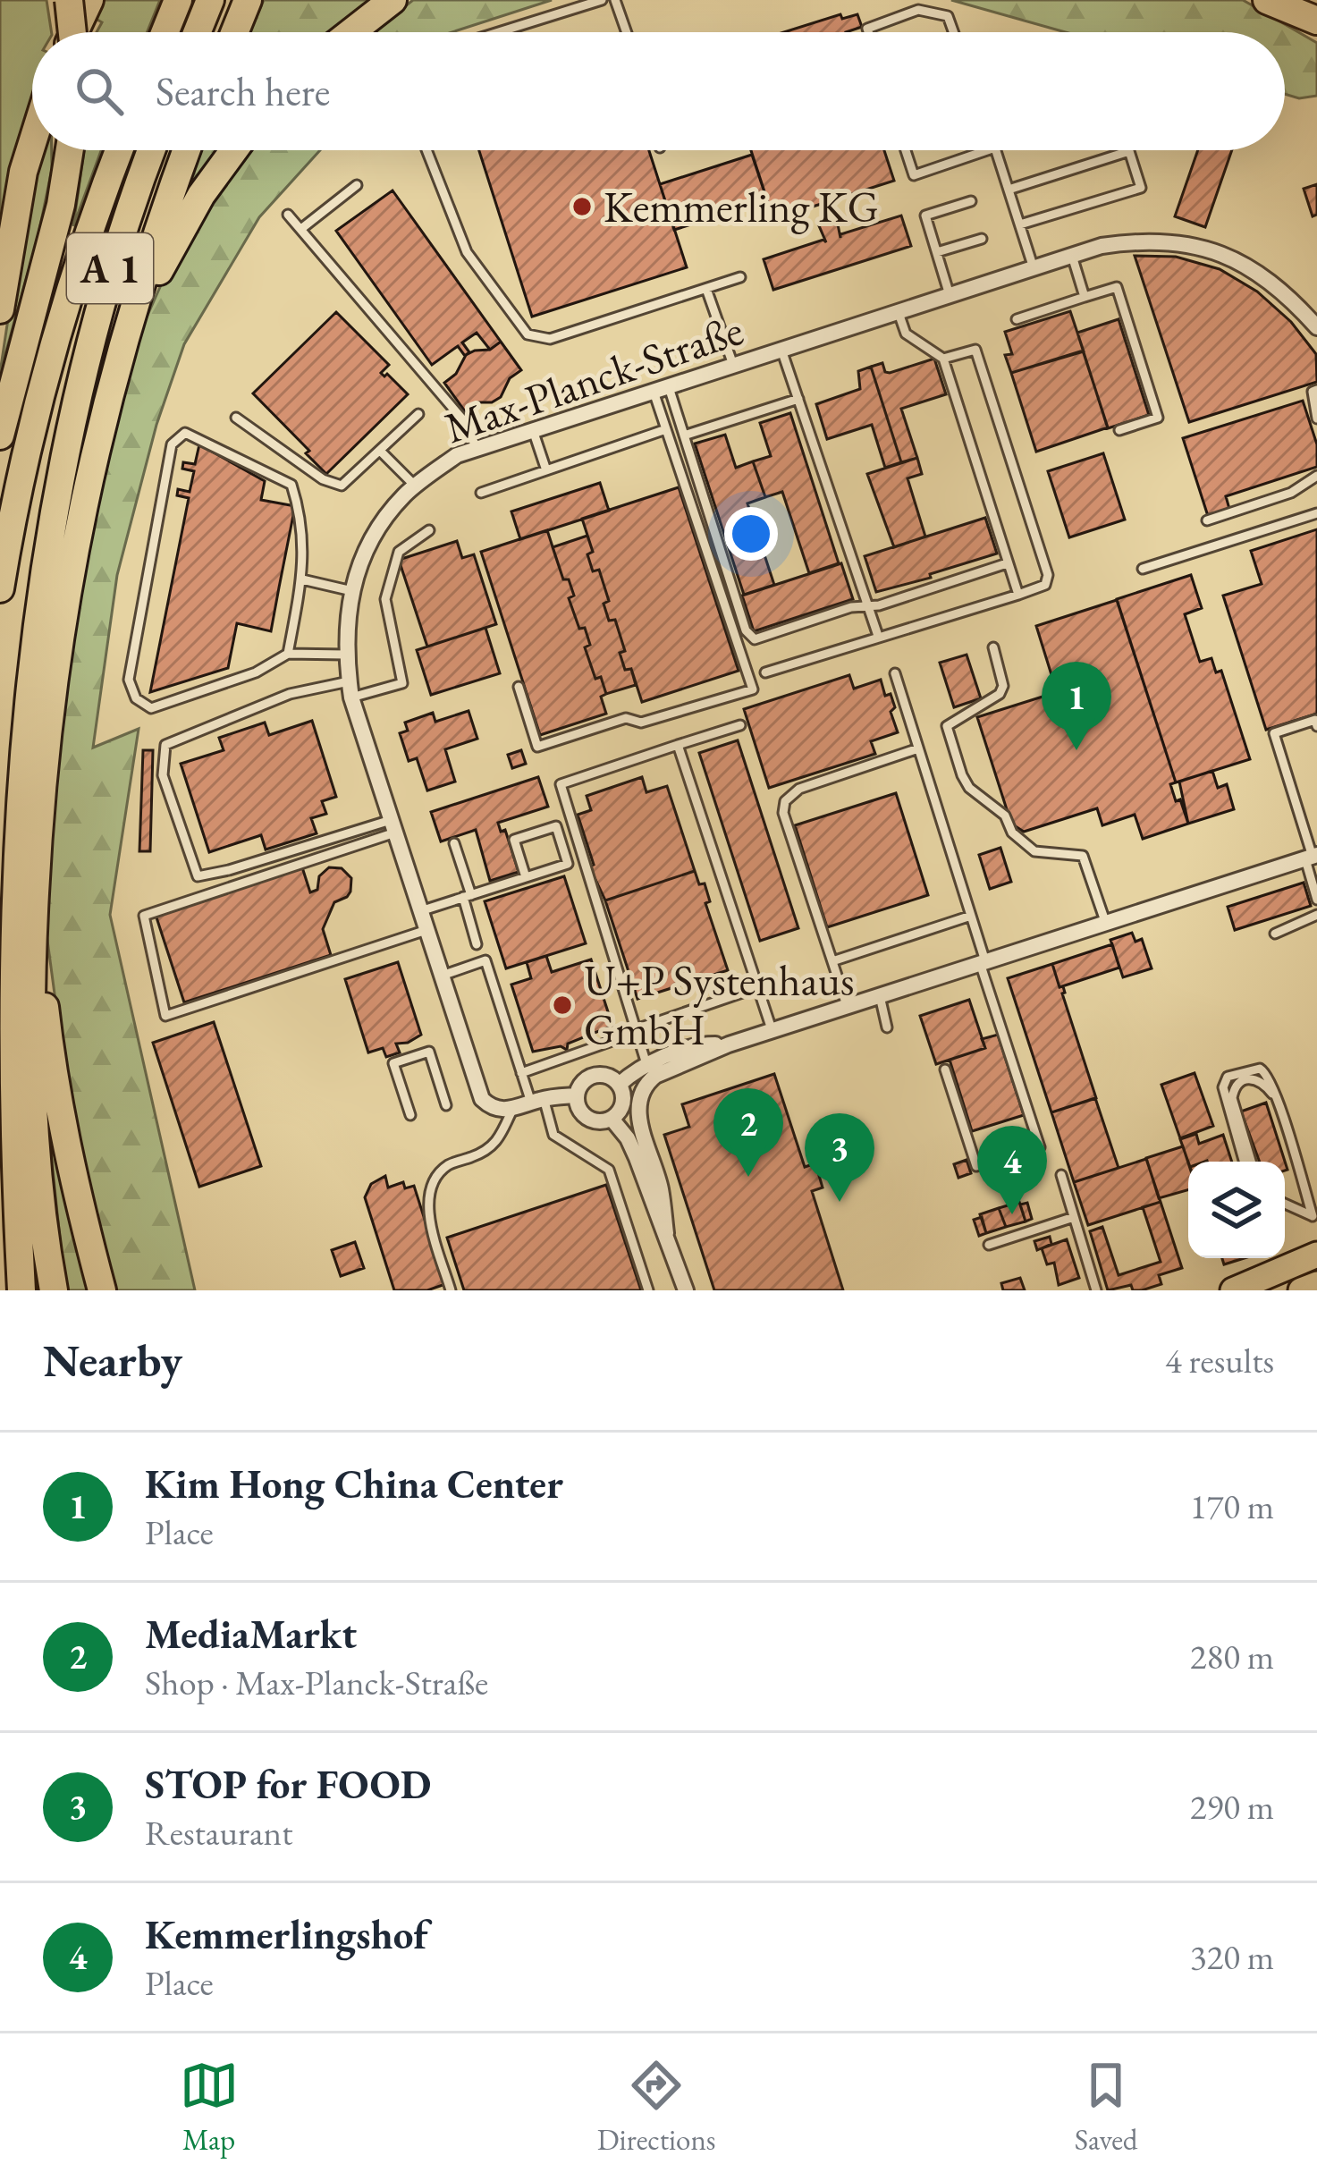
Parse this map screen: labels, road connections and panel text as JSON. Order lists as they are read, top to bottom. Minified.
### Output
{"streets":{"highway":["A 1"],"street":["Max-Planck-Straße"]},"places":["Kemmerling KG","U+P Systenhaus GmbH"],"page":{"search":"Search here","pins":["1","2","3","4"],"heading":["Nearby","4 results"],"list":[{"mark":"1","name":"Kim Hong China Center","note":"Place","value":"170 m"},{"mark":"2","name":"MediaMarkt","note":"Shop · Max-Planck-Straße","value":"280 m"},{"mark":"3","name":"STOP for FOOD","note":"Restaurant","value":"290 m"},{"mark":"4","name":"Kemmerlingshof","note":"Place","value":"320 m"}],"nav":["Map","Directions","Saved"]}}
